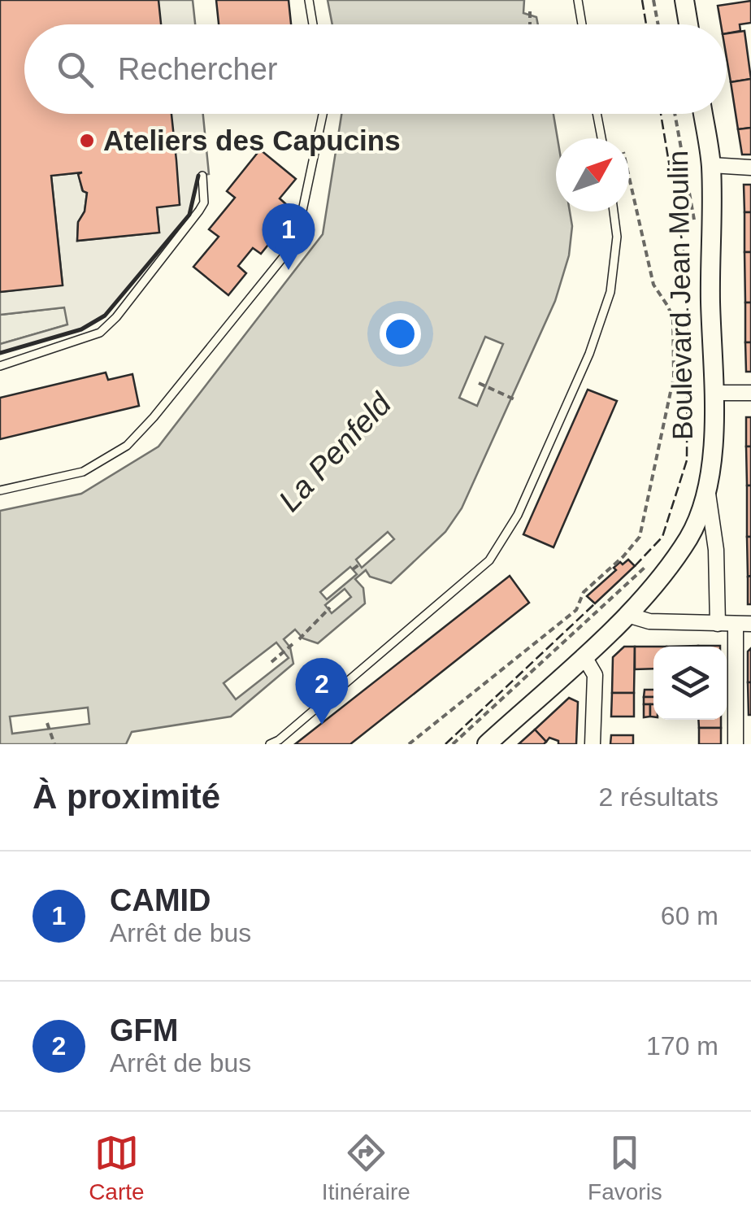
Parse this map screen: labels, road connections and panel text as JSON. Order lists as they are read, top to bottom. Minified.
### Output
{"streets":{"street":["Boulevard Jean Moulin"]},"water":["La Penfeld"],"places":["Ateliers des Capucins"],"north":"top right","page":{"search":"Rechercher","pins":["1","2"],"heading":["À proximité","2 résultats"],"list":[{"mark":"1","name":"CAMID","note":"Arrêt de bus","value":"60 m"},{"mark":"2","name":"GFM","note":"Arrêt de bus","value":"170 m"}],"nav":["Carte","Itinéraire","Favoris"]}}
